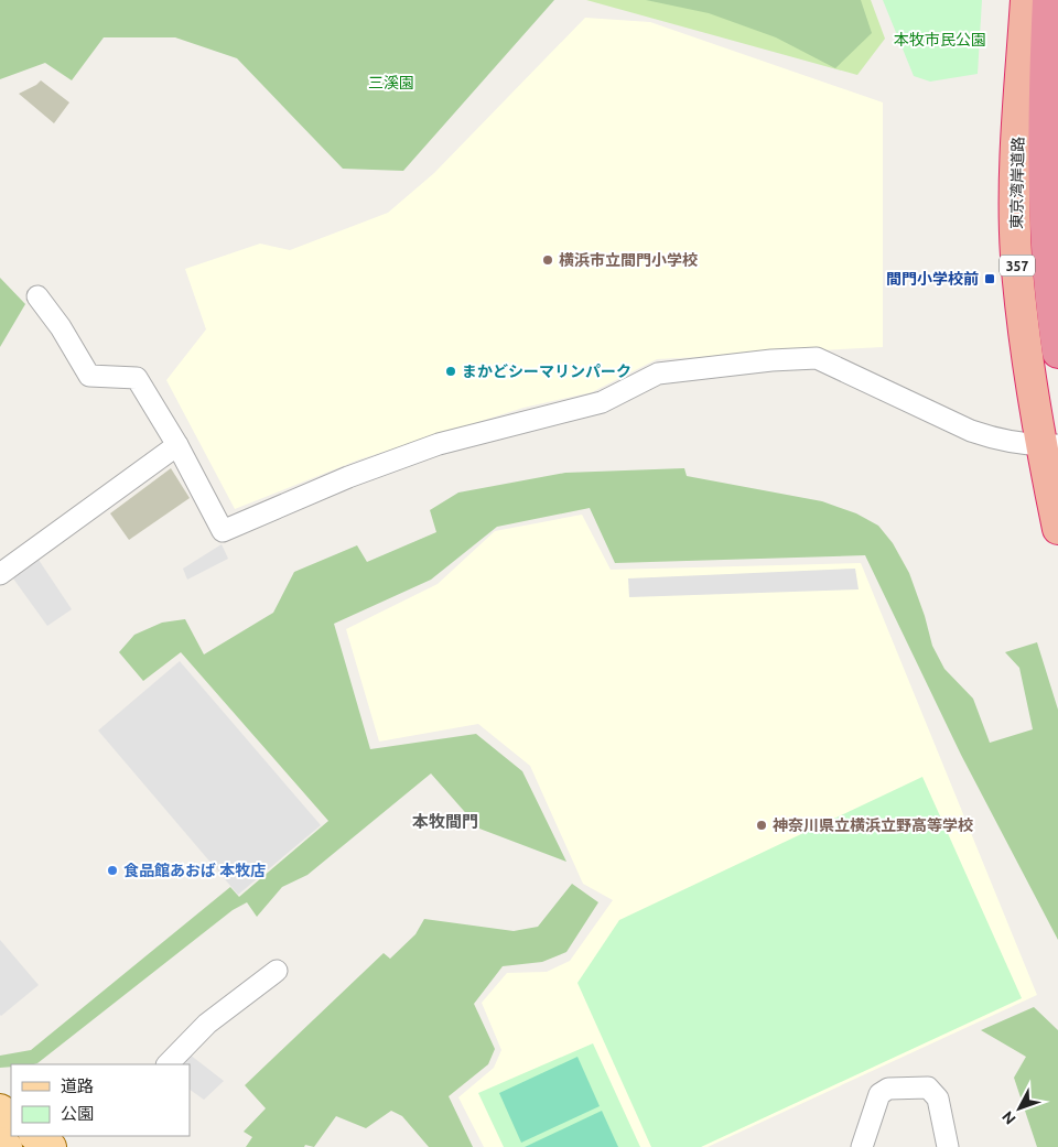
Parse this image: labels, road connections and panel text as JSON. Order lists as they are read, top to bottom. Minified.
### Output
{"streets":{"highway":["東京湾岸道路","357"]},"districts":["本牧間門"],"parks":["本牧市民公園","三溪園"],"places":{"other":["横浜市立間門小学校","まかどシーマリンパーク","神奈川県立横浜立野高等学校","食品館あおば 本牧店"],"transit":["間門小学校前"]},"legend":["道路","公園"],"north":"bottom left"}
